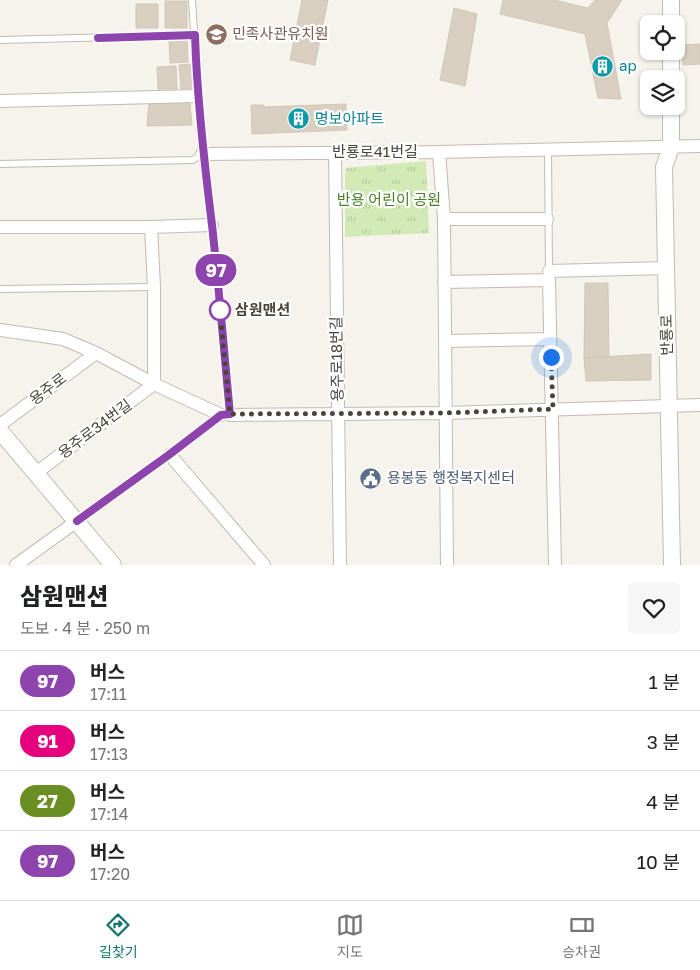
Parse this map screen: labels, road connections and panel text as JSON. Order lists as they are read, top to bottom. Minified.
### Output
{"streets":{"street":["반룡로41번길","반룡로","용주로18번길","용주로","용주로34번길"]},"crossings":[["반룡로41번길","반룡로"],["반룡로41번길","용주로18번길"]],"parks":["반용 어린이 공원"],"places":{"school or university":["민족사관유치원"],"building":["ap","명보아파트"],"other":["삼원맨션"],"public building":["용봉동 행정복지센터"]},"lines":["bus line 97"],"page":{"on_map":"97","heading":["삼원맨션","도보 · 4 분 · 250 m"],"list":[{"mark":"97","name":"버스","note":"17:11","value":"1 분"},{"mark":"91","name":"버스","note":"17:13","value":"3 분"},{"mark":"27","name":"버스","note":"17:14","value":"4 분"},{"mark":"97","name":"버스","note":"17:20","value":"10 분"}],"tabs":["길찾기","지도","승차권"]}}
